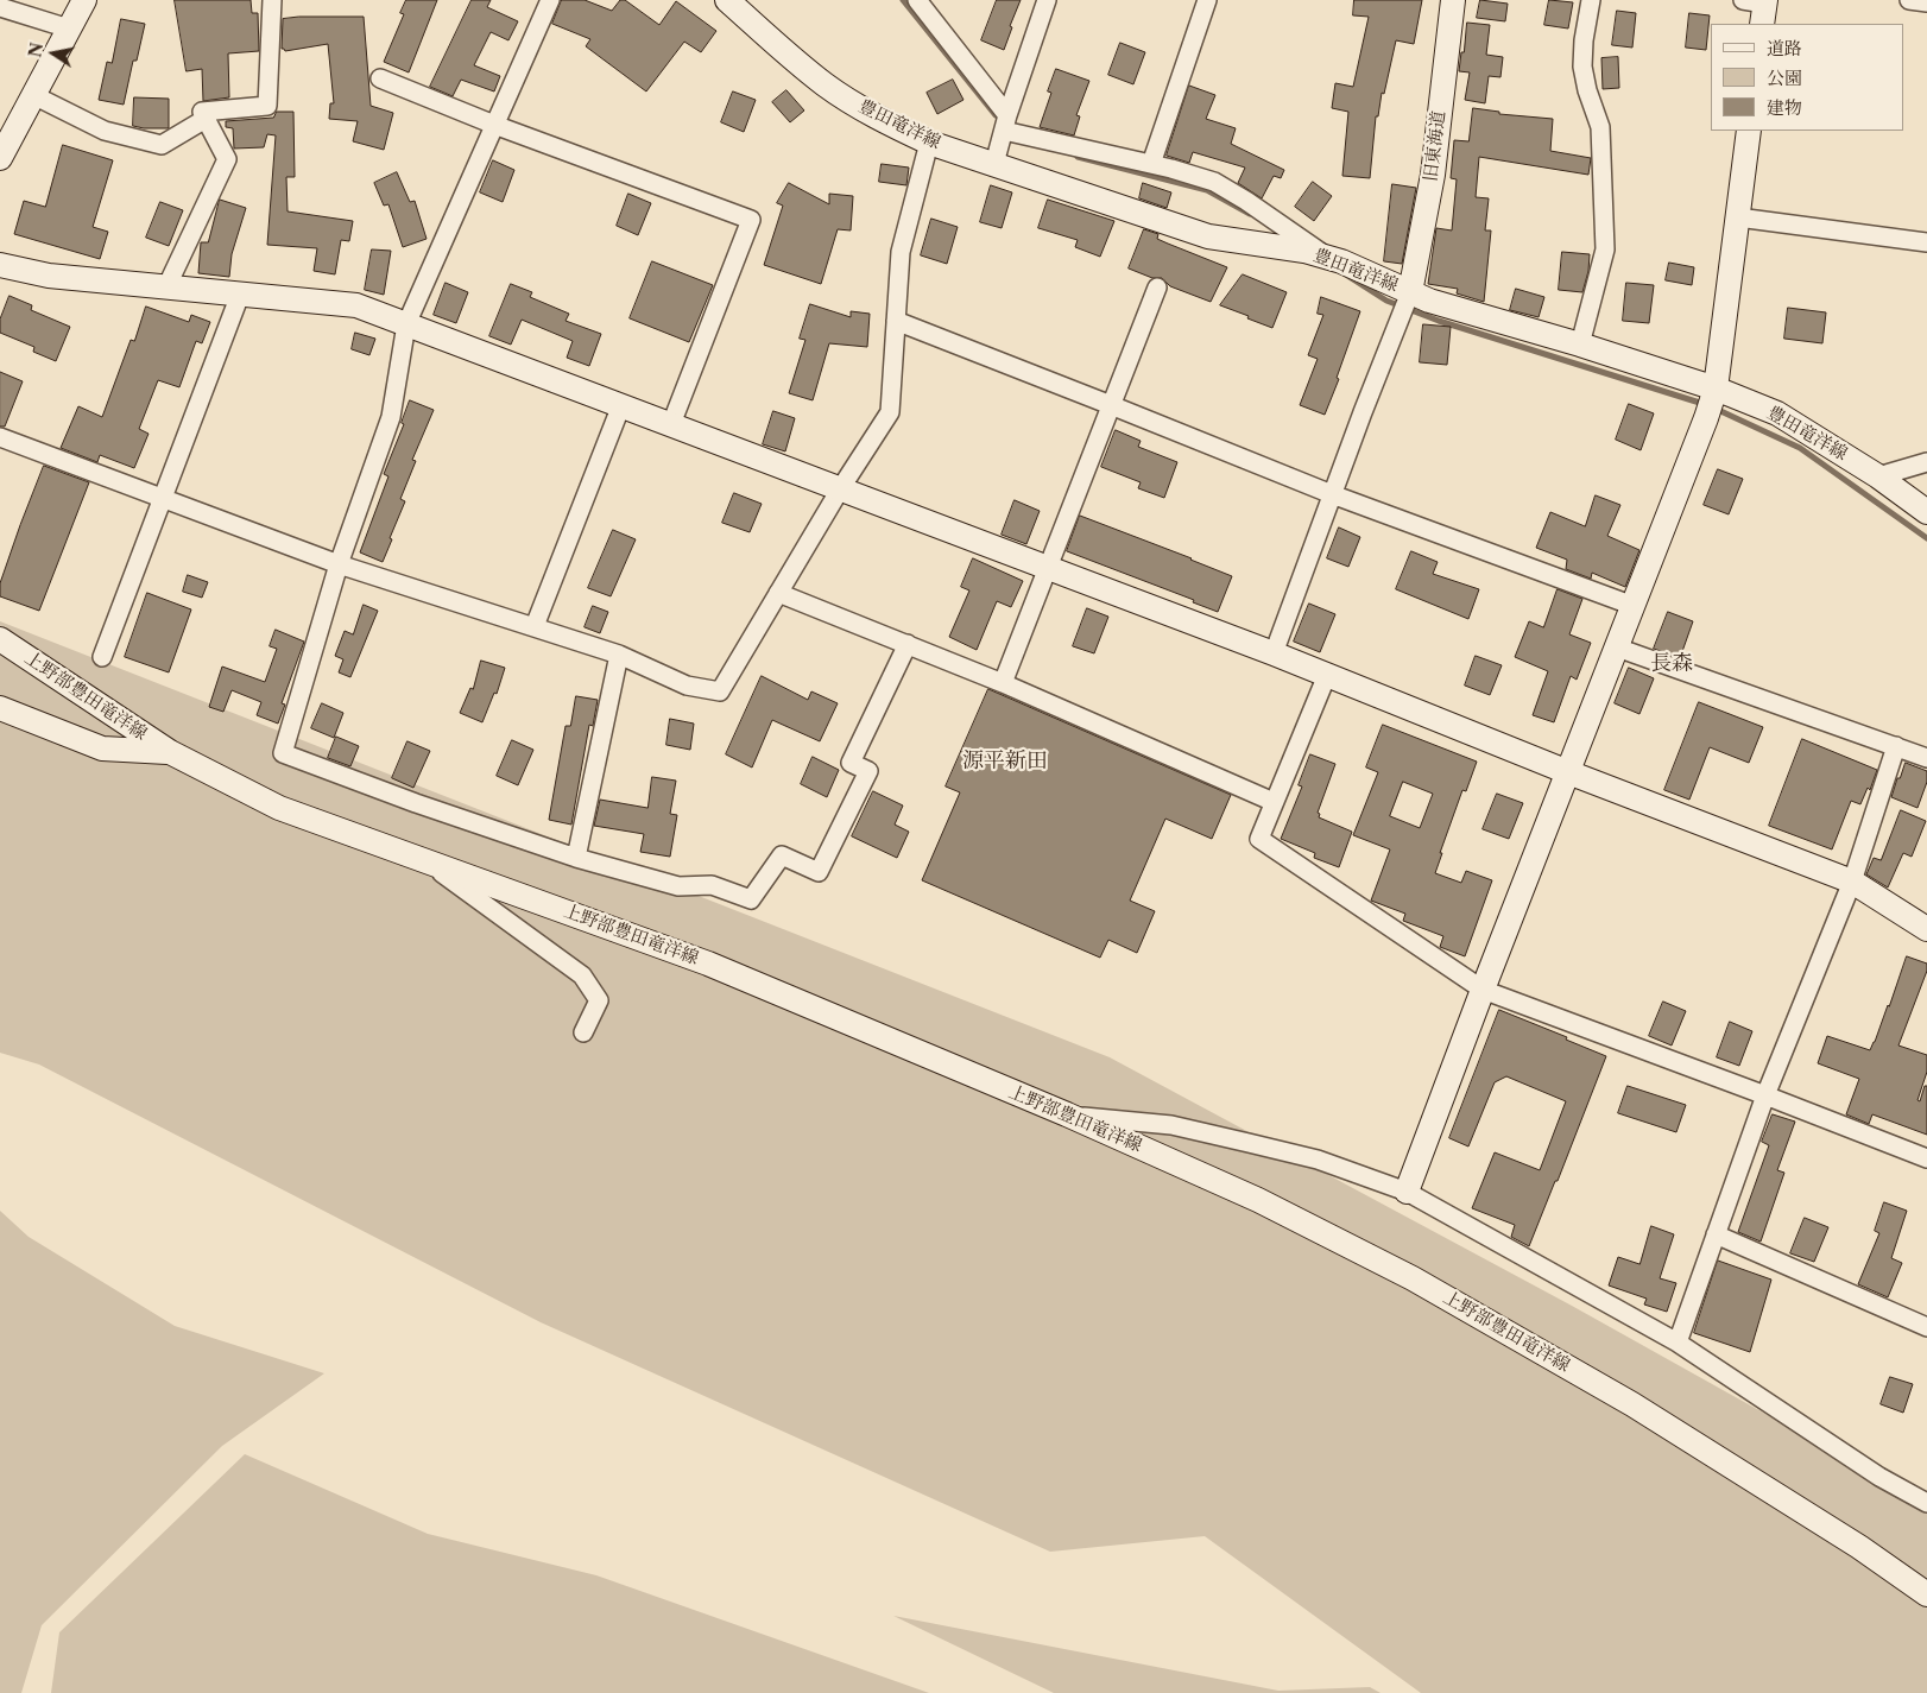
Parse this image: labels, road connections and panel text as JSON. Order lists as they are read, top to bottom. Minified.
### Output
{"streets":{"main road":["豊田竜洋線","旧東海道","上野部豊田竜洋線"]},"crossings":[["豊田竜洋線","旧東海道"]],"districts":["長森","源平新田"],"legend":["道路","公園","建物"],"north":"left"}
